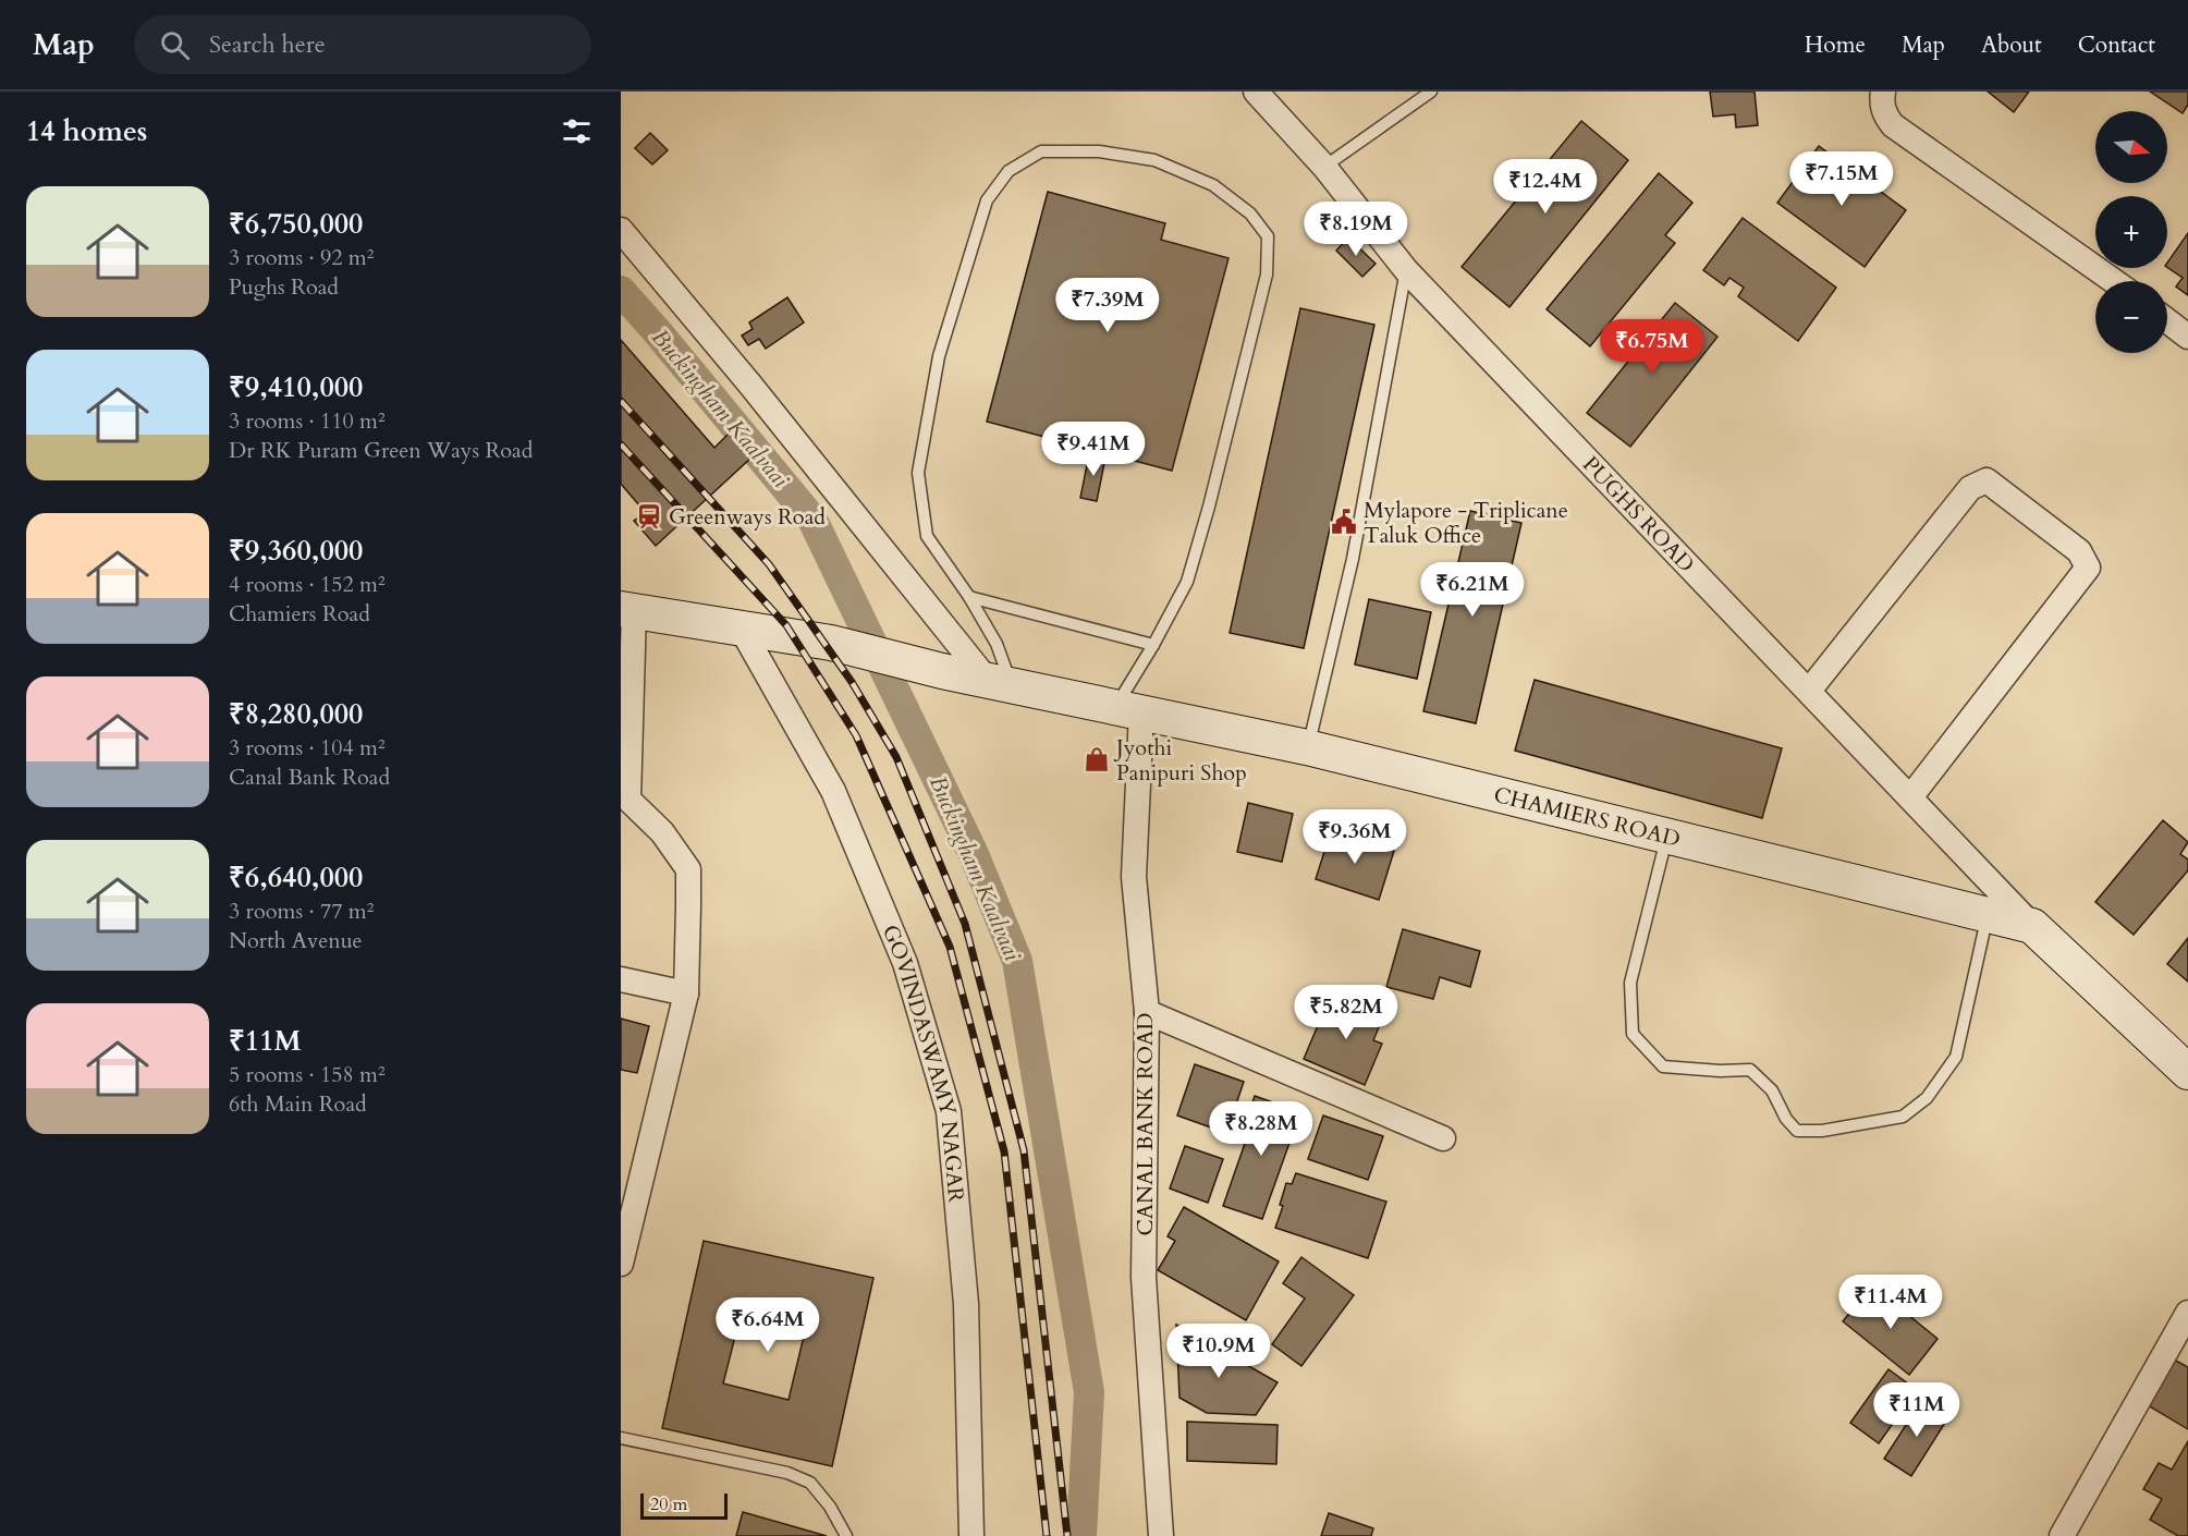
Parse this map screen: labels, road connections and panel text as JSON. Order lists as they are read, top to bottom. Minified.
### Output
{"streets":{"street":["PUGHS ROAD","CHAMIERS ROAD","GOVINDASWAMY NAGAR","CANAL BANK ROAD"]},"crossings":[["PUGHS ROAD","CHAMIERS ROAD"],["CHAMIERS ROAD","CANAL BANK ROAD"]],"water":["Buckingham Kaalvaai"],"places":{"station":["Greenways Road"],"public building":["Mylapore - Triplicane Taluk Office"],"shop":["Jyothi Panipuri Shop"]},"scale_bar":"20 m","north":"right","page":{"header":"Map","search":"Search here","nav":["Home","Map","About","Contact"],"heading":"14 homes","map_buttons":["+","−"],"price":["₹7.15M","₹12.4M","₹8.19M","₹7.39M","₹6.75M","₹9.41M","₹6.21M","₹9.36M","₹5.82M","₹8.28M","₹11.4M","₹6.64M","₹10.9M","₹11M"],"list":[{"name":"₹6,750,000","note":"3 rooms · 92 m² · Pughs Road"},{"name":"₹9,410,000","note":"3 rooms · 110 m² · Dr RK Puram Green Ways Road"},{"name":"₹9,360,000","note":"4 rooms · 152 m² · Chamiers Road"},{"name":"₹8,280,000","note":"3 rooms · 104 m² · Canal Bank Road"},{"name":"₹6,640,000","note":"3 rooms · 77 m² · North Avenue"},{"name":"₹11M","note":"5 rooms · 158 m² · 6th Main Road"}],"scale":"20 m"}}
